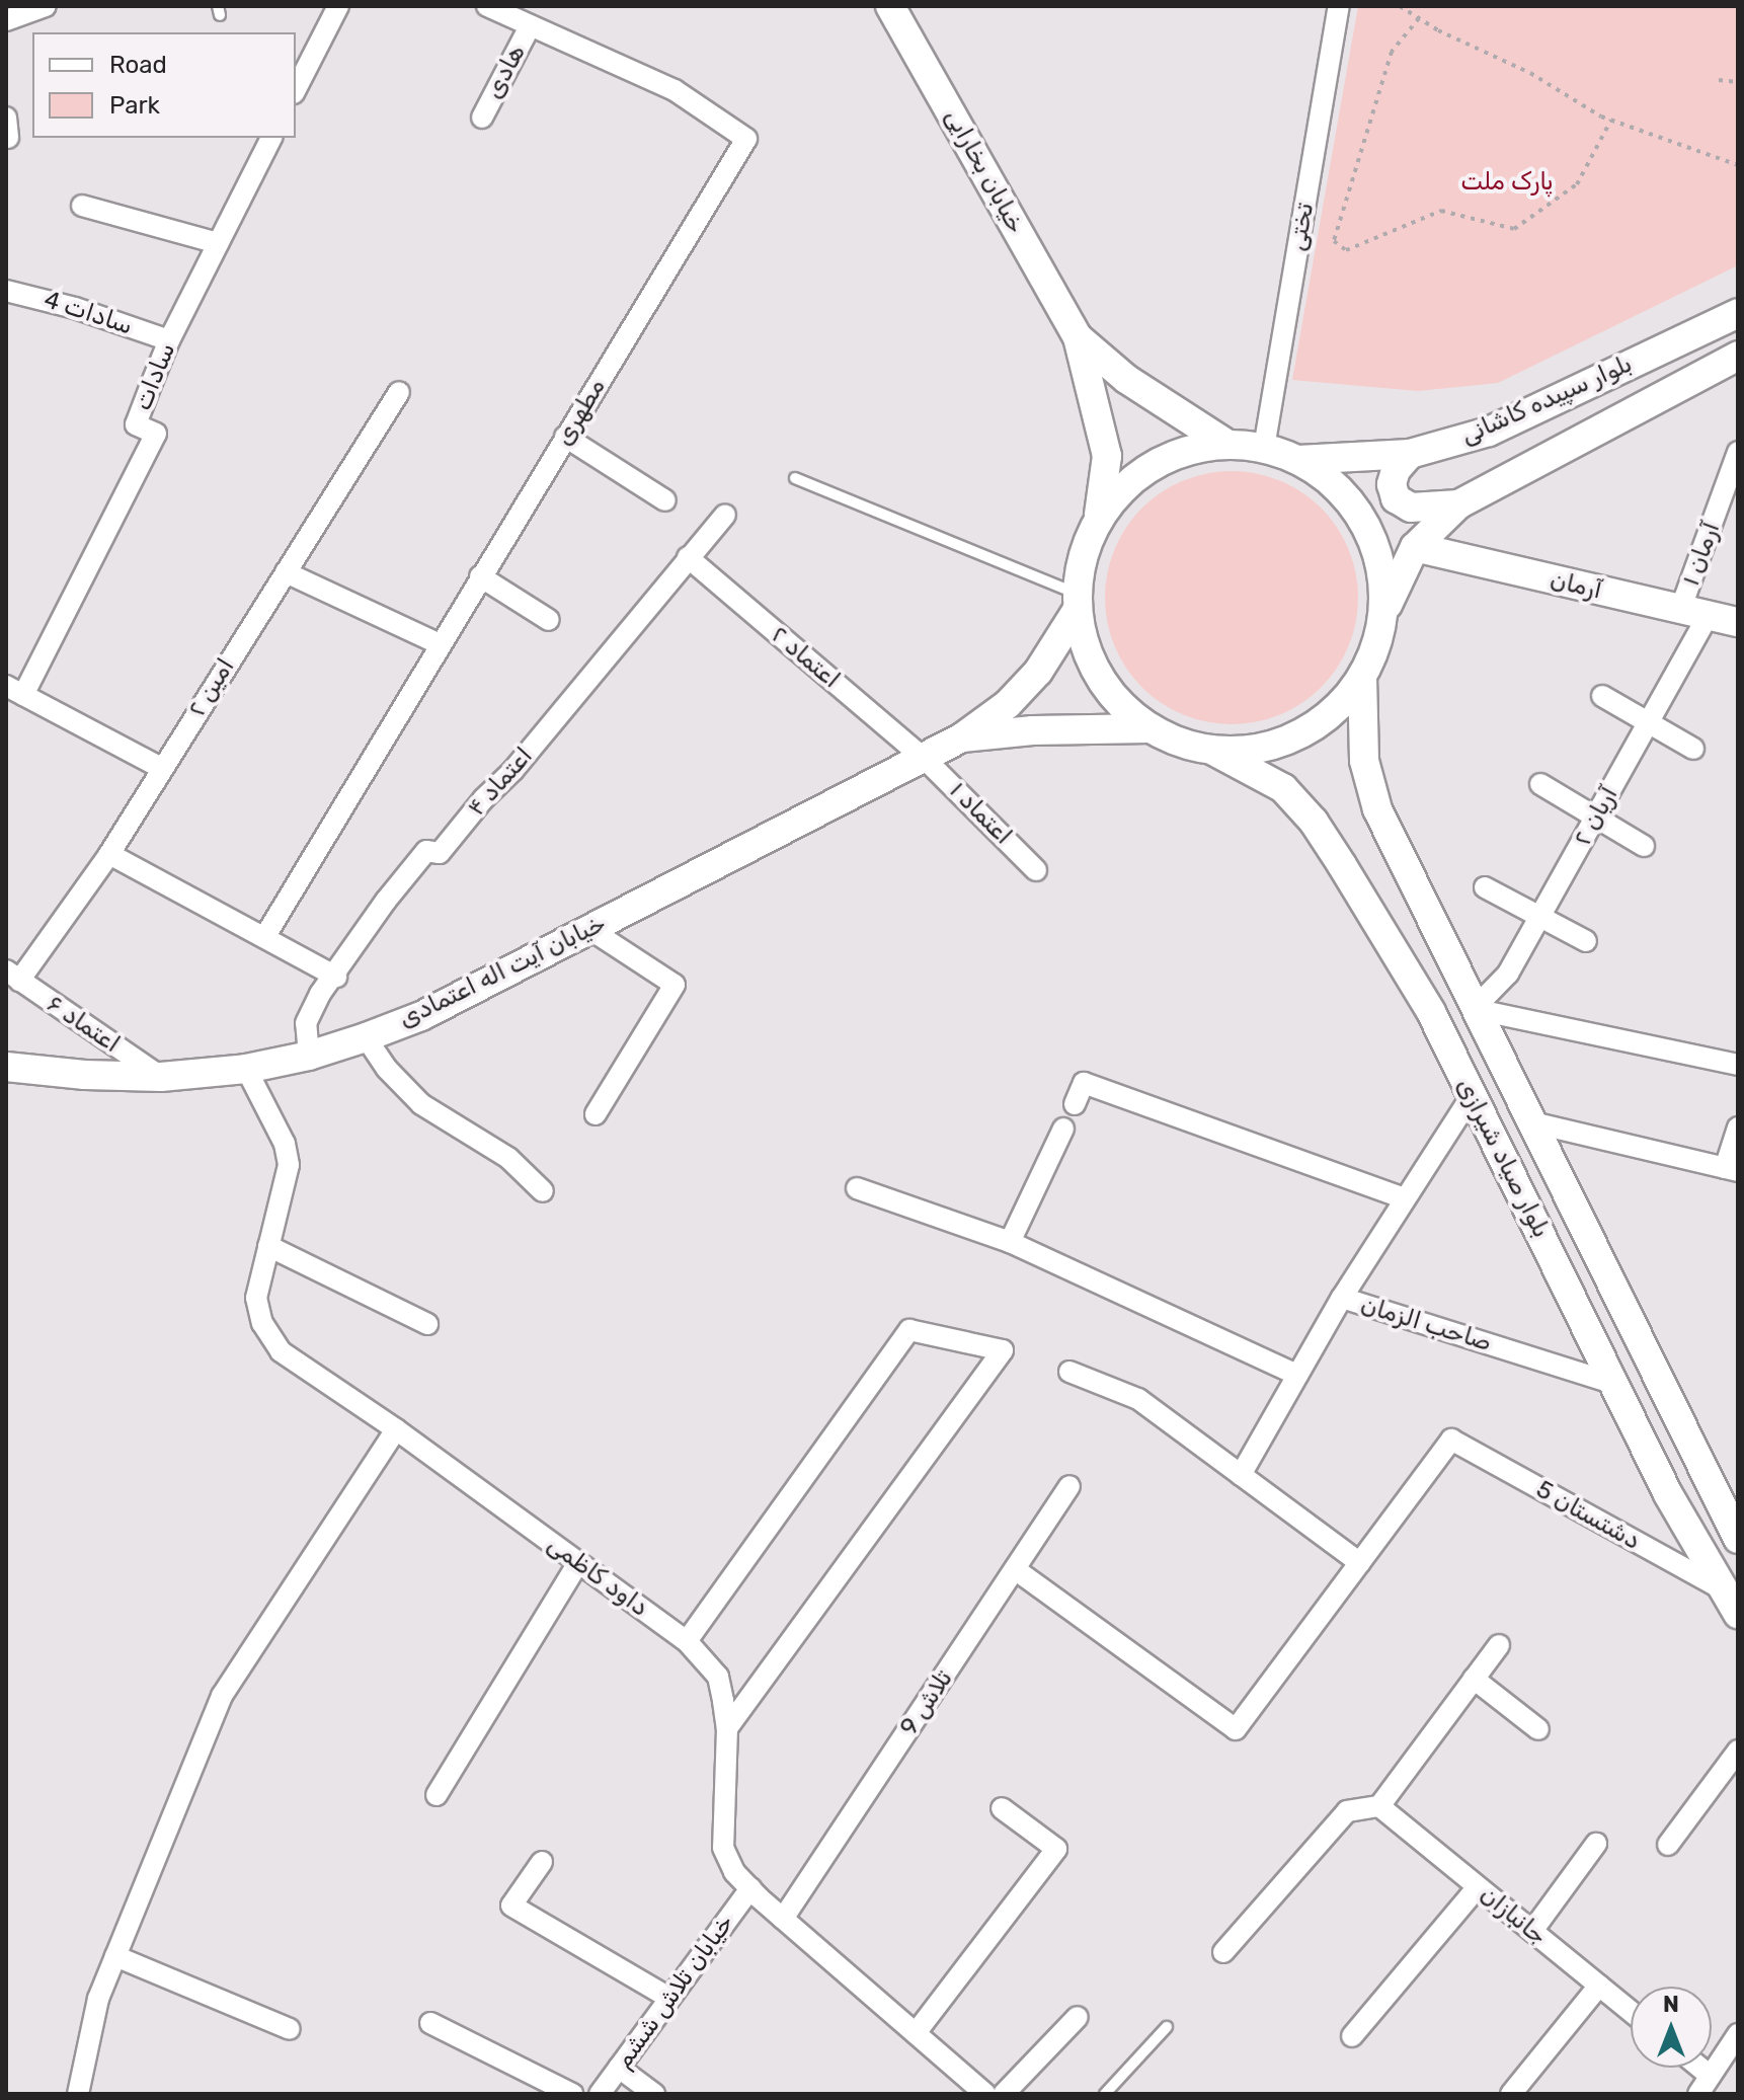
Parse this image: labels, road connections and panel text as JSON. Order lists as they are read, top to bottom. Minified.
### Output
{"streets":{"main road":["خیابان بخارایی","بلوار سپیده کاشانی","آرمان","خیابان آیت اله اعتمادی","بلوار صیاد شیرازی"],"street":["هادی","تختی","سادات 4","سادات","مطهری","آرمان ۱","اعتماد ۲","امین ۲","اعتماد ۴","اعتماد ۱","آریان ۲","اعتماد ۶","صاحب الزمان","دشتستان 5","داود کاظمی","تلاش 9","جانبازان","خیابان تلاش ششم"]},"crossings":[["هادی","مطهری"],["سادات 4","سادات"],["بلوار سپیده کاشانی","آرمان"],["آرمان ۱","آرمان"],["آرمان ۱","آریان ۲"],["آرمان","آریان ۲"],["اعتماد ۲","اعتماد ۴"],["اعتماد ۲","اعتماد ۱"],["اعتماد ۲","خیابان آیت اله اعتمادی"],["امین ۲","اعتماد ۶"],["اعتماد ۴","خیابان آیت اله اعتمادی"],["اعتماد ۱","خیابان آیت اله اعتمادی"],["آریان ۲","بلوار صیاد شیرازی"],["خیابان آیت اله اعتمادی","اعتماد ۶"],["خیابان آیت اله اعتمادی","داود کاظمی"],["بلوار صیاد شیرازی","صاحب الزمان"],["بلوار صیاد شیرازی","دشتستان 5"],["داود کاظمی","تلاش 9"],["داود کاظمی","خیابان تلاش ششم"]],"parks":["پارک ملت"],"legend":["Road","Park"],"north":"top"}
